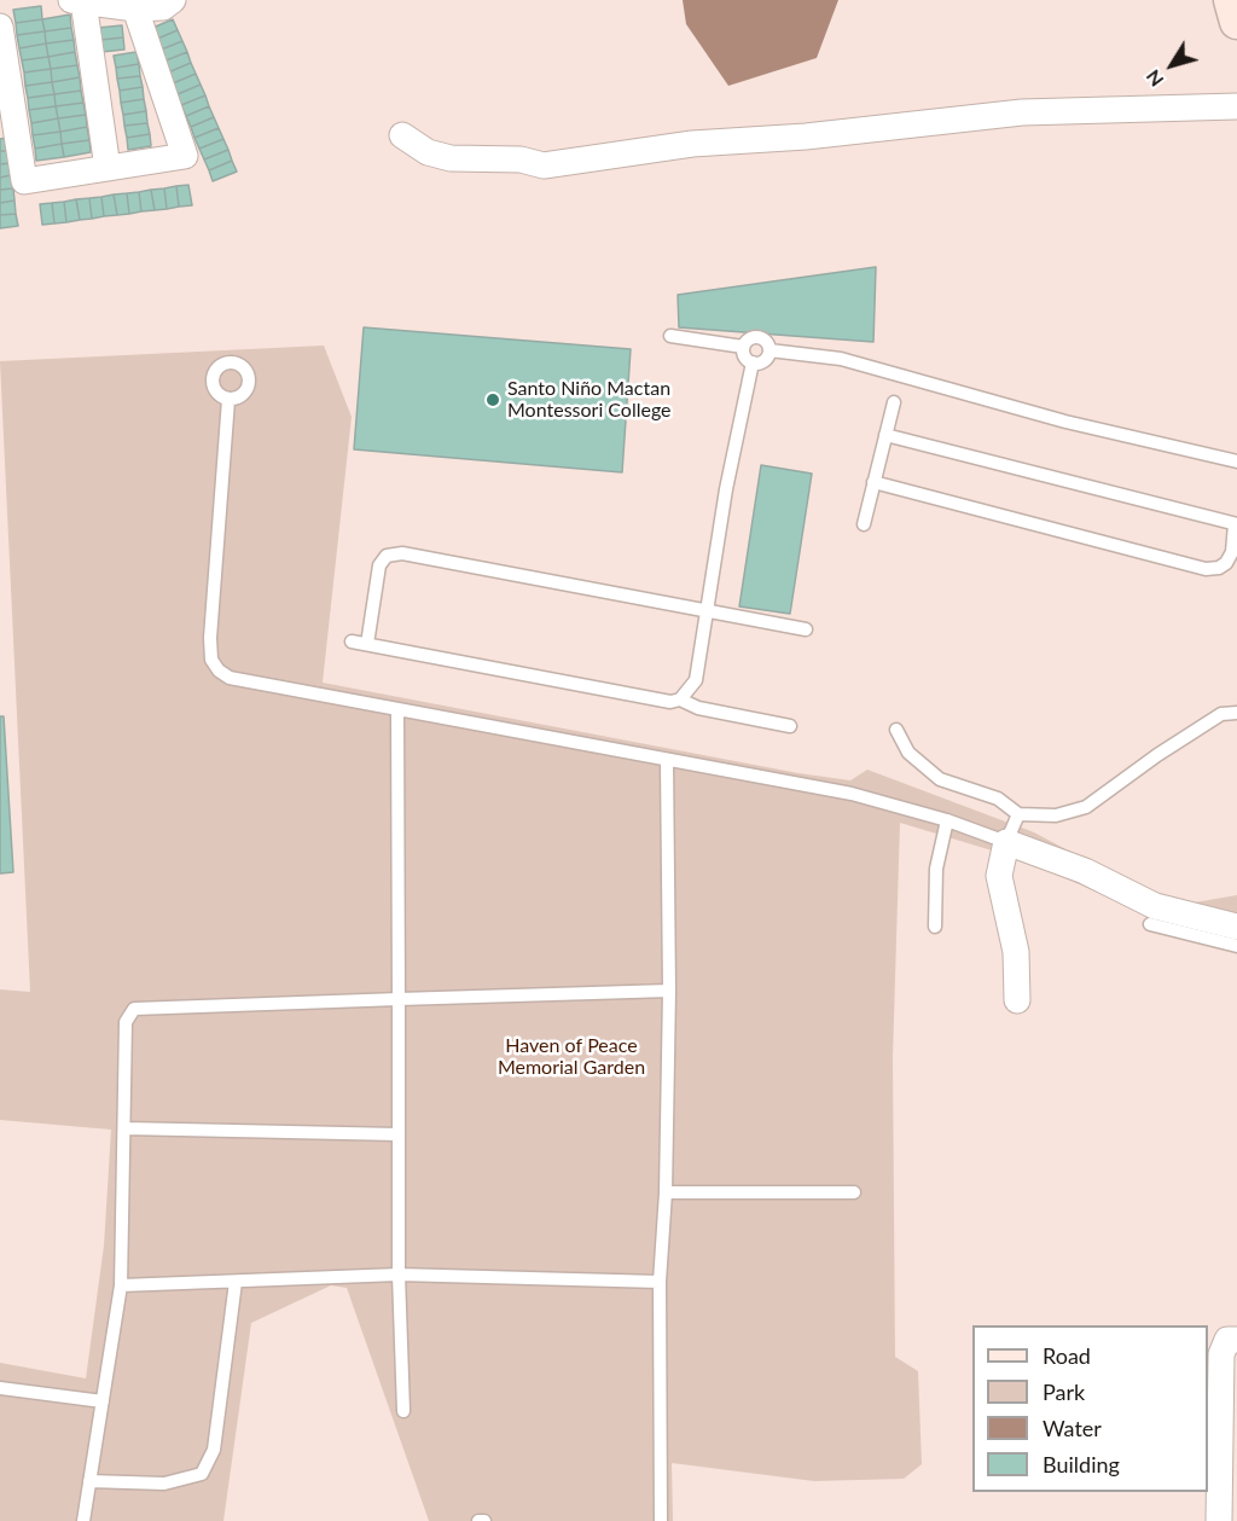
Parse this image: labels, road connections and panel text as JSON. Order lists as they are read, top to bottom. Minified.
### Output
{"parks":["Haven of Peace Memorial Garden"],"places":["Santo Niño Mactan Montessori College"],"legend":["Road","Park","Water","Building"],"north":"bottom left"}
